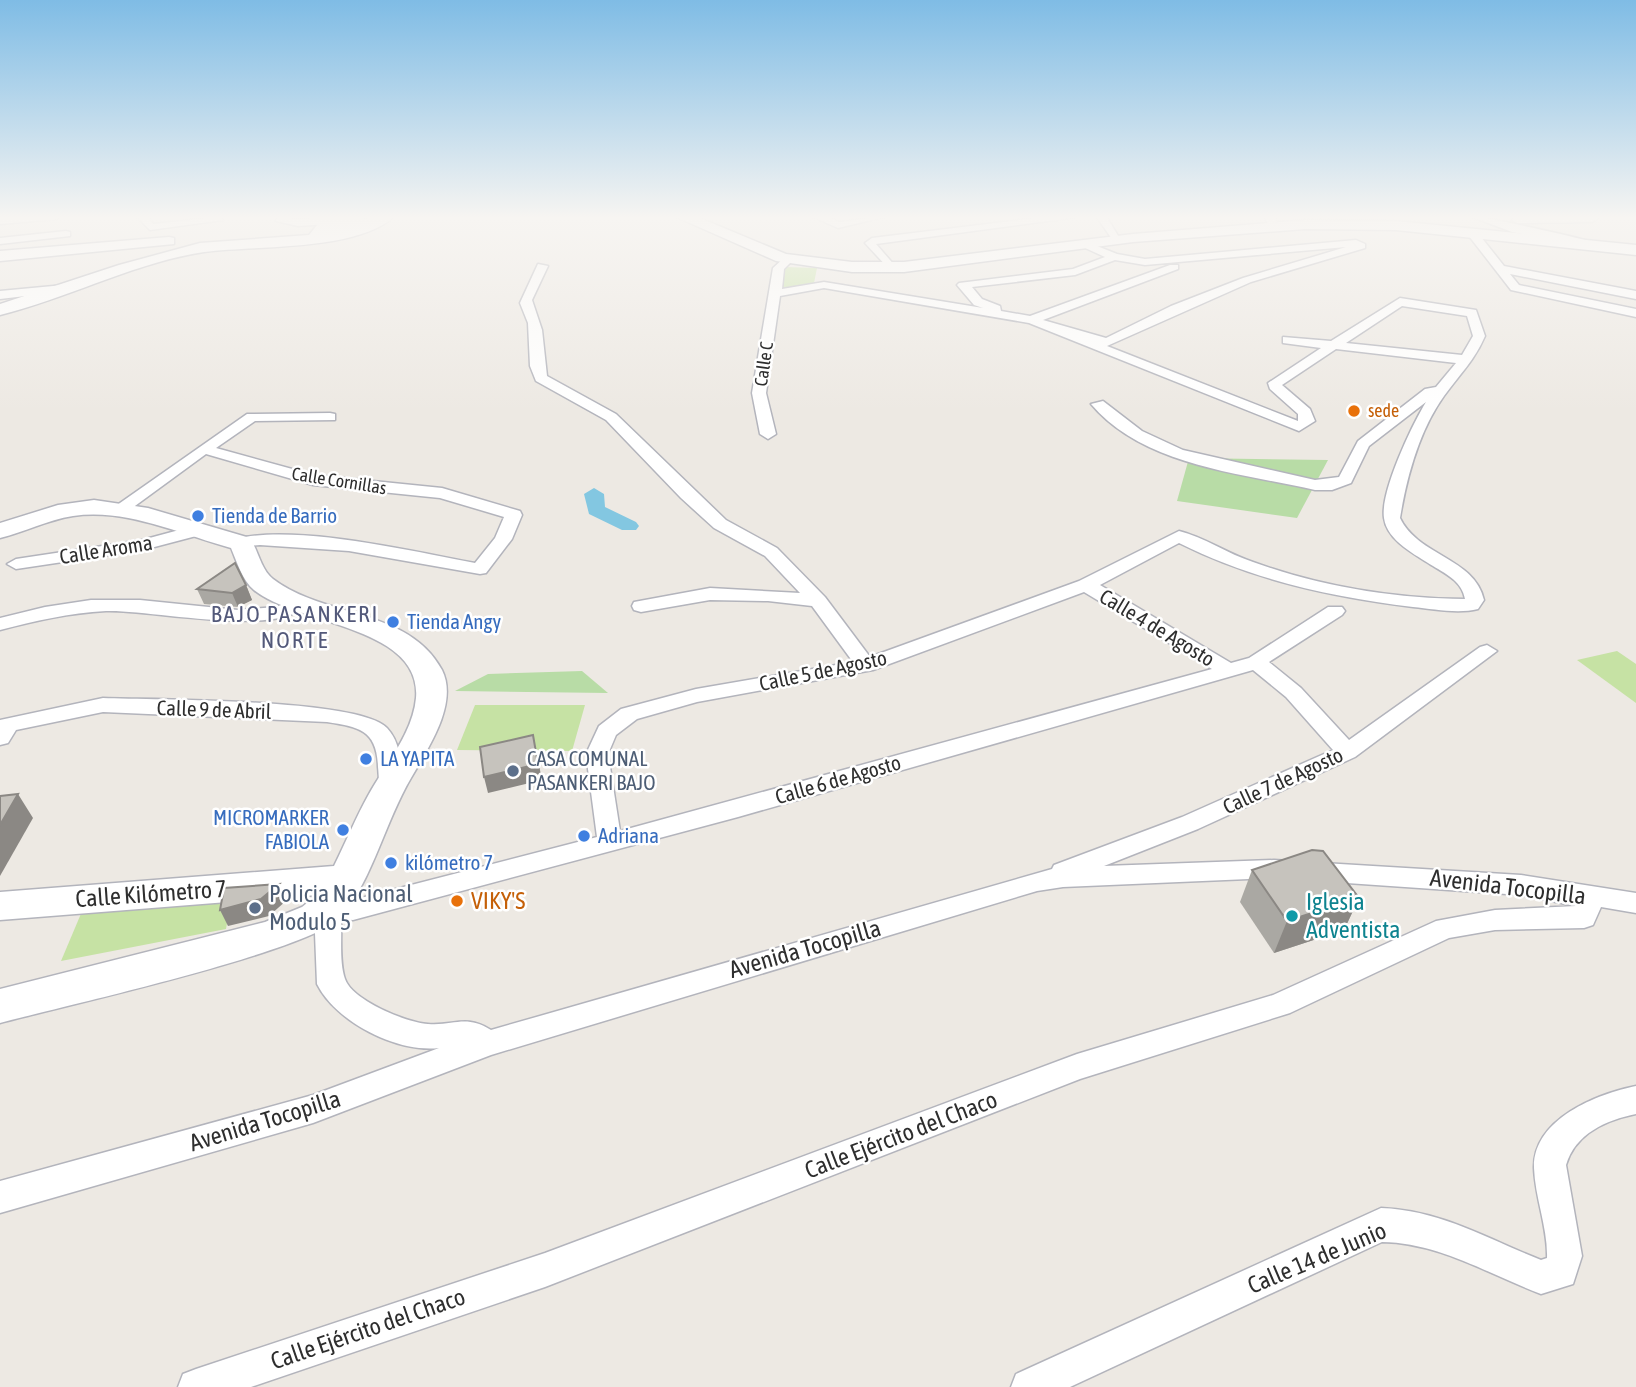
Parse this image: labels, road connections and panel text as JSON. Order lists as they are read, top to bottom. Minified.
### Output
{"streets":{"main road":["Calle Kilómetro 7"],"street":["Calle C","Calle Cornillas","Calle Aroma","Calle 4 de Agosto","Calle 5 de Agosto","Calle 9 de Abril","Calle 6 de Agosto","Calle 7 de Agosto","Avenida Tocopilla","Calle Ejército del Chaco","Calle 14 de Junio"]},"crossings":[["Calle 4 de Agosto","Calle 5 de Agosto"],["Calle 4 de Agosto","Calle 6 de Agosto"],["Calle 5 de Agosto","Calle 6 de Agosto"],["Calle 6 de Agosto","Calle Kilómetro 7"],["Calle 7 de Agosto","Avenida Tocopilla"],["Avenida Tocopilla","Calle Ejército del Chaco"]],"districts":["BAJO PASANKERI NORTE"],"places":["sede","Tienda de Barrio","Tienda Angy","LA YAPITA","CASA COMUNAL PASANKERI BAJO","MICROMARKER FABIOLA","Adriana","kilómetro 7","VIKY'S","Policia Nacional Modulo 5","Iglesia Adventista"]}
